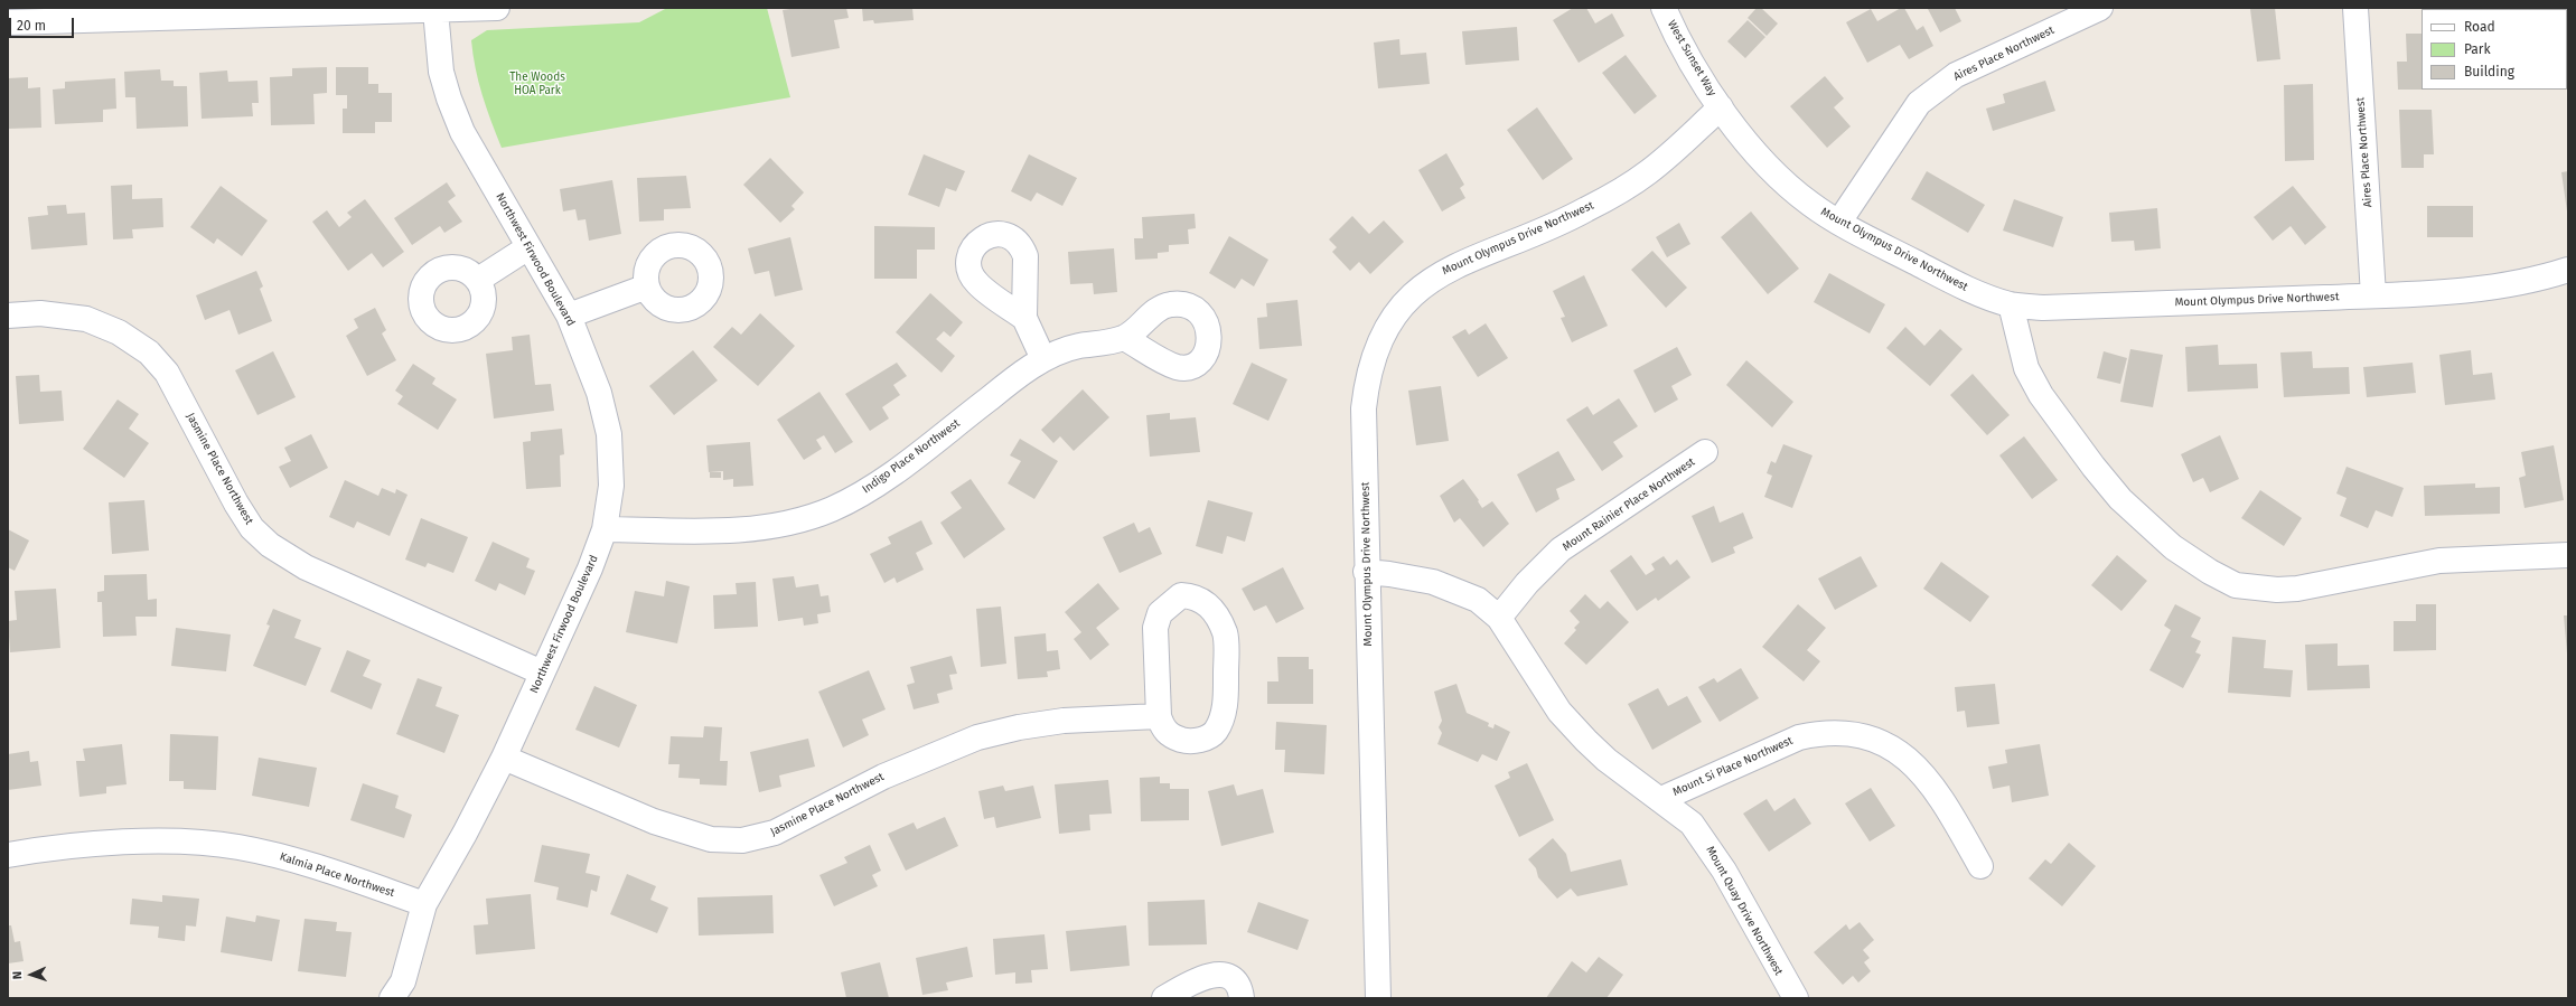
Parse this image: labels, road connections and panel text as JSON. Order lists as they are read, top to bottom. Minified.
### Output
{"streets":{"street":["Aires Place Northwest","West Sunset Way","Mount Olympus Drive Northwest","Northwest Firwood Boulevard","Indigo Place Northwest","Jasmine Place Northwest","Mount Rainier Place Northwest","Mount Si Place Northwest","Kalmia Place Northwest","Mount Quay Drive Northwest"]},"crossings":[["Aires Place Northwest","Mount Olympus Drive Northwest"],["West Sunset Way","Mount Olympus Drive Northwest"],["Mount Olympus Drive Northwest","Mount Quay Drive Northwest"],["Northwest Firwood Boulevard","Indigo Place Northwest"],["Northwest Firwood Boulevard","Jasmine Place Northwest"],["Northwest Firwood Boulevard","Kalmia Place Northwest"],["Mount Rainier Place Northwest","Mount Quay Drive Northwest"],["Mount Si Place Northwest","Mount Quay Drive Northwest"]],"parks":["The Woods HOA Park"],"legend":["Road","Park","Building"],"scale_bar":"20 m","north":"left"}
